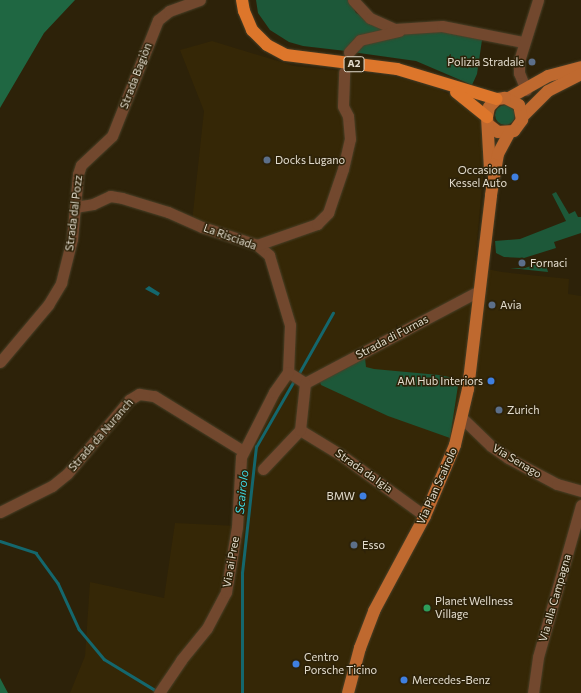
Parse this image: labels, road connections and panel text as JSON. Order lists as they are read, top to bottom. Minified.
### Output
{"streets":{"highway":["A2"],"main road":["Via Pian Scairolo"],"street":["Strada Bagiòn","Strada dal Pozz","La Risciada","Strada di Furnas","Strada da Nuranch","Via Senago","Strada da Igia","Via ai Pree","Via alla Campagna"]},"crossings":[["A2","Via Pian Scairolo"],["Strada Bagiòn","Strada dal Pozz"],["Strada dal Pozz","La Risciada"],["La Risciada","Via ai Pree"],["Strada di Furnas","Via Pian Scairolo"],["Strada da Nuranch","Via ai Pree"],["Via Senago","Via Pian Scairolo"],["Strada da Igia","Via Pian Scairolo"]],"water":["Scairolo"],"places":["Polizia Stradale","Docks Lugano","Occasioni Kessel Auto","Fornaci","Avia","AM Hub Interiors","Zurich","BMW","Esso","Planet Wellness Village","Centro Porsche Ticino","Mercedes-Benz"]}
